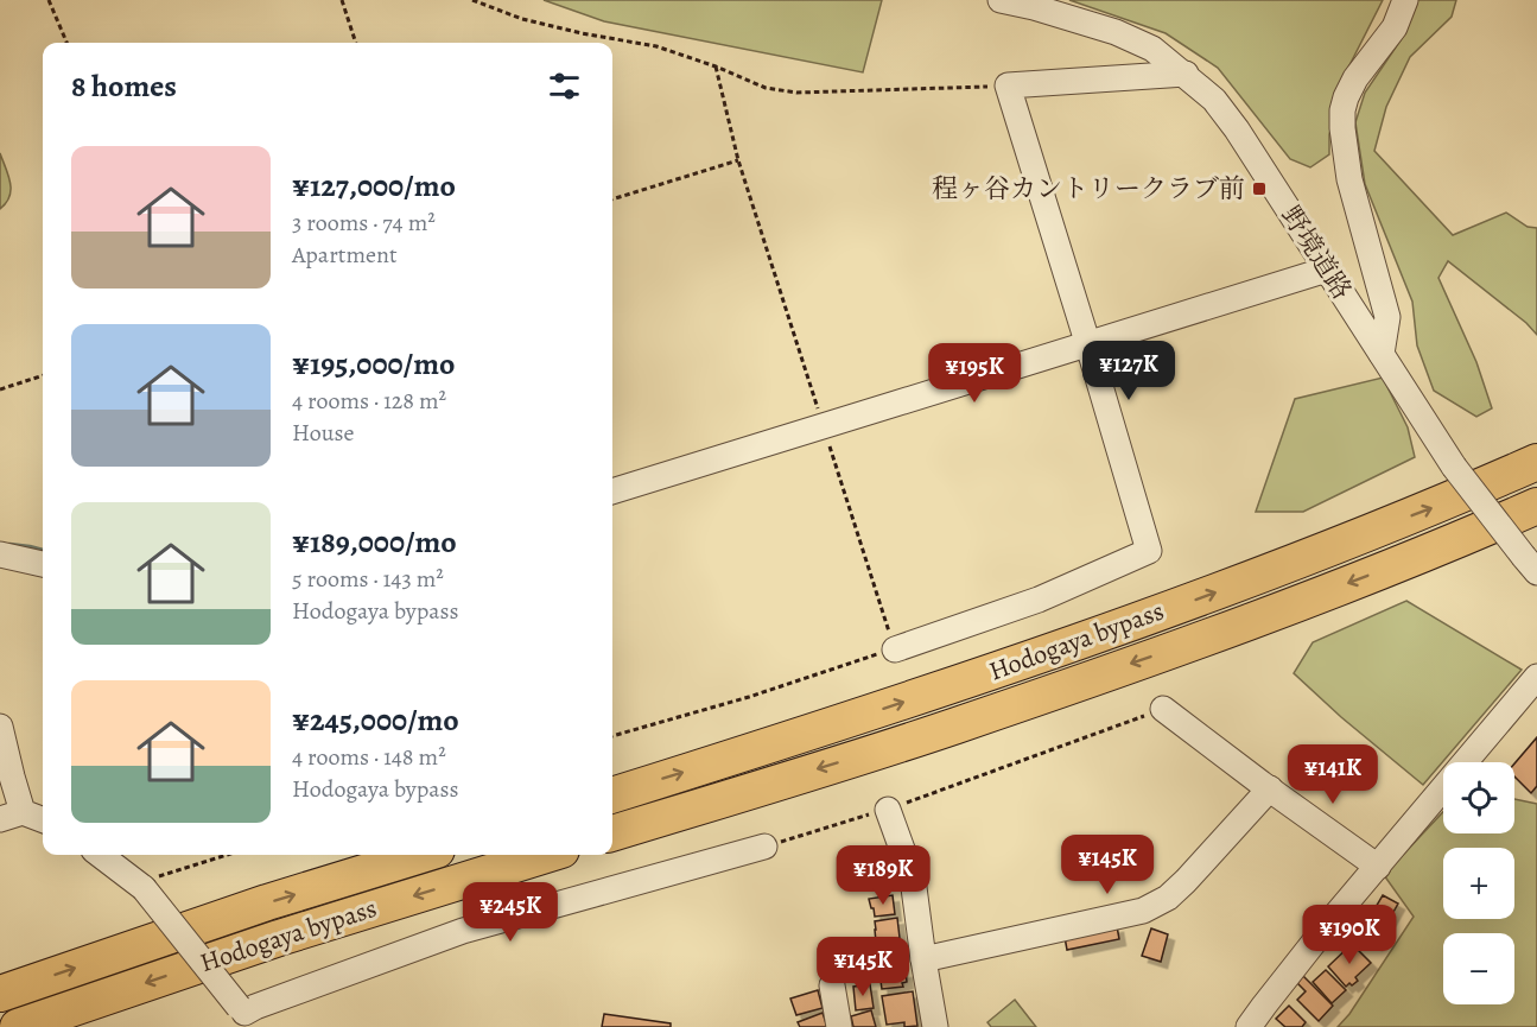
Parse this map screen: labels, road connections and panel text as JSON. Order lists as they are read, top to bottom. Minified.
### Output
{"streets":{"highway":["Hodogaya bypass"],"street":["野境道路"]},"places":{"transit":["程ヶ谷カントリークラブ前"]},"page":{"heading":"8 homes","list":[{"name":"¥127,000/mo","note":"3 rooms · 74 m² · Apartment"},{"name":"¥195,000/mo","note":"4 rooms · 128 m² · House"},{"name":"¥189,000/mo","note":"5 rooms · 143 m² · Hodogaya bypass"},{"name":"¥245,000/mo","note":"4 rooms · 148 m² · Hodogaya bypass"}],"price":["¥127K","¥195K","¥141K","¥145K","¥189K","¥245K","¥190K","¥145K"],"map_buttons":["+","−"]}}
